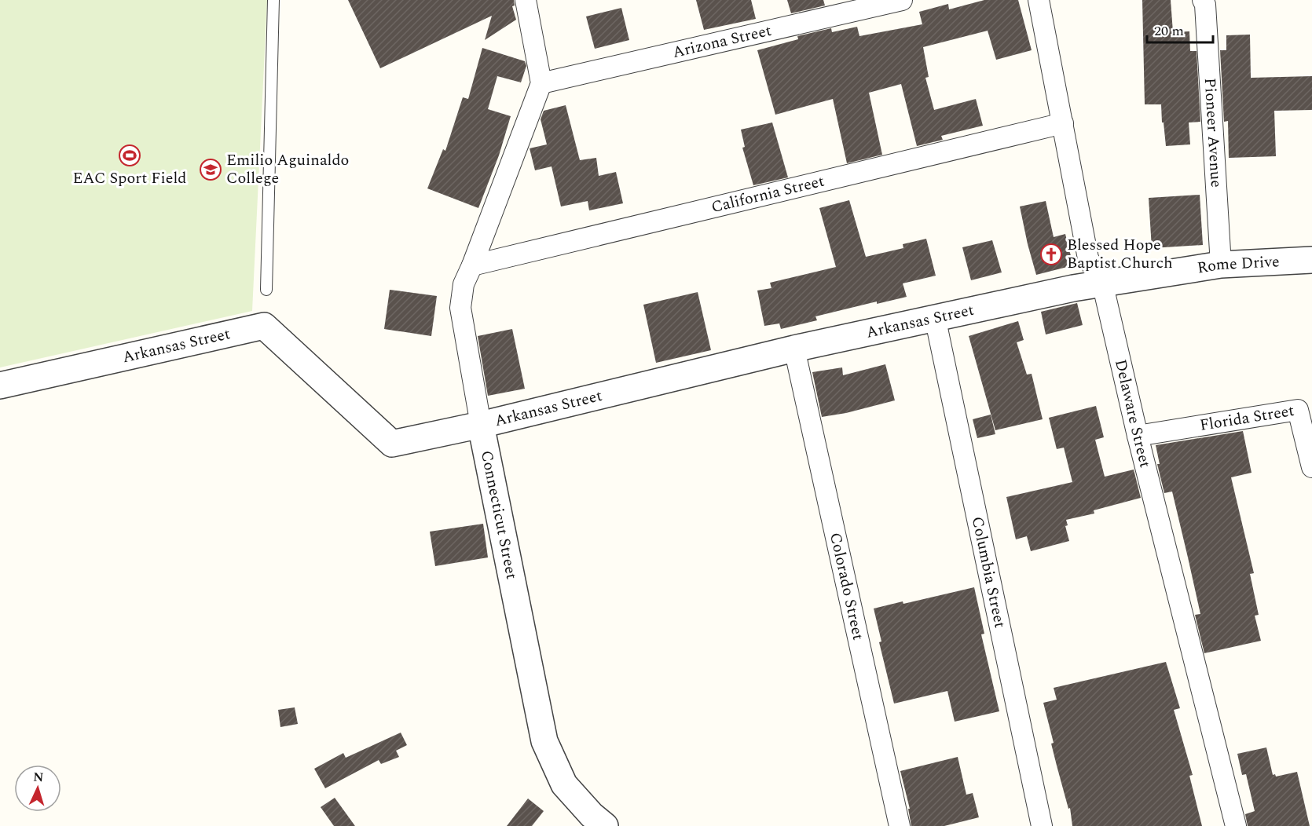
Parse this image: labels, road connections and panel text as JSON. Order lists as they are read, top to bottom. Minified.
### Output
{"streets":{"street":["Arizona Street","Pioneer Avenue","California Street","Rome Drive","Arkansas Street","Delaware Street","Florida Street","Connecticut Street","Columbia Street","Colorado Street"]},"crossings":[["Arizona Street","Connecticut Street"],["Pioneer Avenue","Rome Drive"],["California Street","Delaware Street"],["California Street","Connecticut Street"],["Rome Drive","Arkansas Street"],["Arkansas Street","Delaware Street"],["Arkansas Street","Connecticut Street"],["Arkansas Street","Columbia Street"],["Arkansas Street","Colorado Street"],["Delaware Street","Florida Street"]],"places":{"sports":["EAC Sport Field"],"school or university":["Emilio Aguinaldo College"],"church":["Blessed Hope Baptist Church"]},"scale_bar":"20 m","north":"top"}
